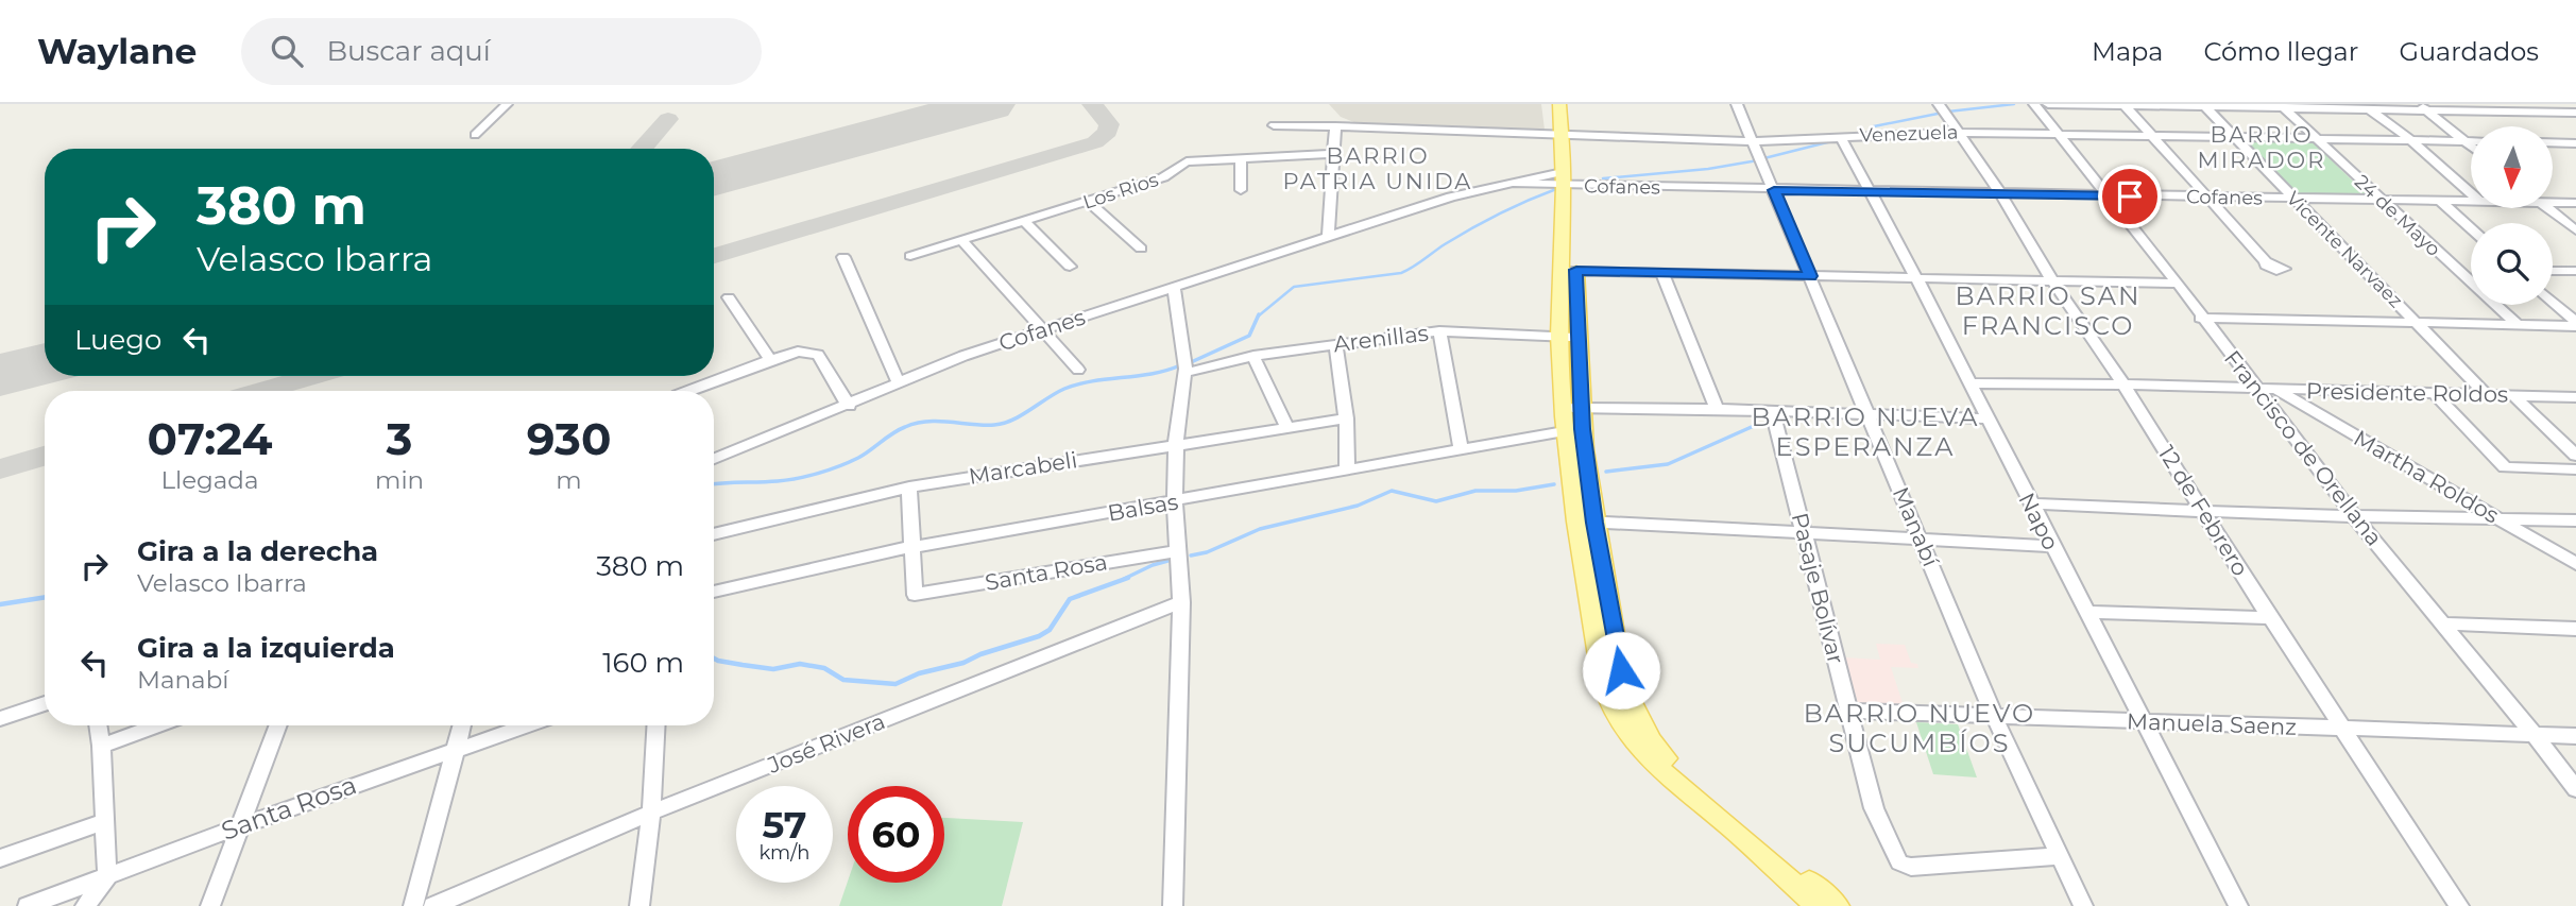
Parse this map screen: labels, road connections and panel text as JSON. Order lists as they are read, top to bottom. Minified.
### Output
{"streets":{"street":["Venezuela","Cofanes","Los Rios","24 de Mayo","Vicente Narvaez","Arenillas","Presidente Roldos","Francisco de Orellana","Marcabeli","Martha Roldos","Balsas","12 de Febrero","Napo","Manabí","Santa Rosa","Pasaje Bolívar","Manuela Saenz","José Rivera"]},"crossings":[["Venezuela","24 de Mayo"],["Venezuela","Vicente Narvaez"],["Venezuela","Francisco de Orellana"],["Venezuela","12 de Febrero"],["Venezuela","Napo"],["Venezuela","Manabí"],["Cofanes","24 de Mayo"],["Cofanes","Vicente Narvaez"],["Cofanes","Francisco de Orellana"],["Cofanes","12 de Febrero"],["Cofanes","Napo"],["Cofanes","Manabí"],["Vicente Narvaez","Presidente Roldos"],["Presidente Roldos","Francisco de Orellana"],["Presidente Roldos","Martha Roldos"],["Presidente Roldos","12 de Febrero"],["Presidente Roldos","Napo"],["Francisco de Orellana","Manuela Saenz"],["Balsas","Napo"],["Balsas","Manabí"],["Balsas","Santa Rosa"],["Balsas","Pasaje Bolívar"],["12 de Febrero","Manuela Saenz"],["Napo","Manuela Saenz"],["Manabí","Pasaje Bolívar"],["Manabí","Manuela Saenz"],["Pasaje Bolívar","Manuela Saenz"]],"districts":["BARRIO MIRADOR","BARRIO PATRIA UNIDA","BARRIO SAN FRANCISCO","BARRIO NUEVA ESPERANZA","BARRIO NUEVO SUCUMBÍOS"],"north":"bottom","page":{"header":"Waylane","search":"Buscar aquí","nav":["Mapa","Cómo llegar","Guardados"],"turn":["380 m","Velasco Ibarra"],"then":"Luego","eta":["07:24","Llegada","3","min","930","m"],"list":[{"name":"Gira a la derecha","note":"Velasco Ibarra","value":"380 m"},{"name":"Gira a la izquierda","note":"Manabí","value":"160 m"}],"speed":"57 km/h","limit":"60"}}
